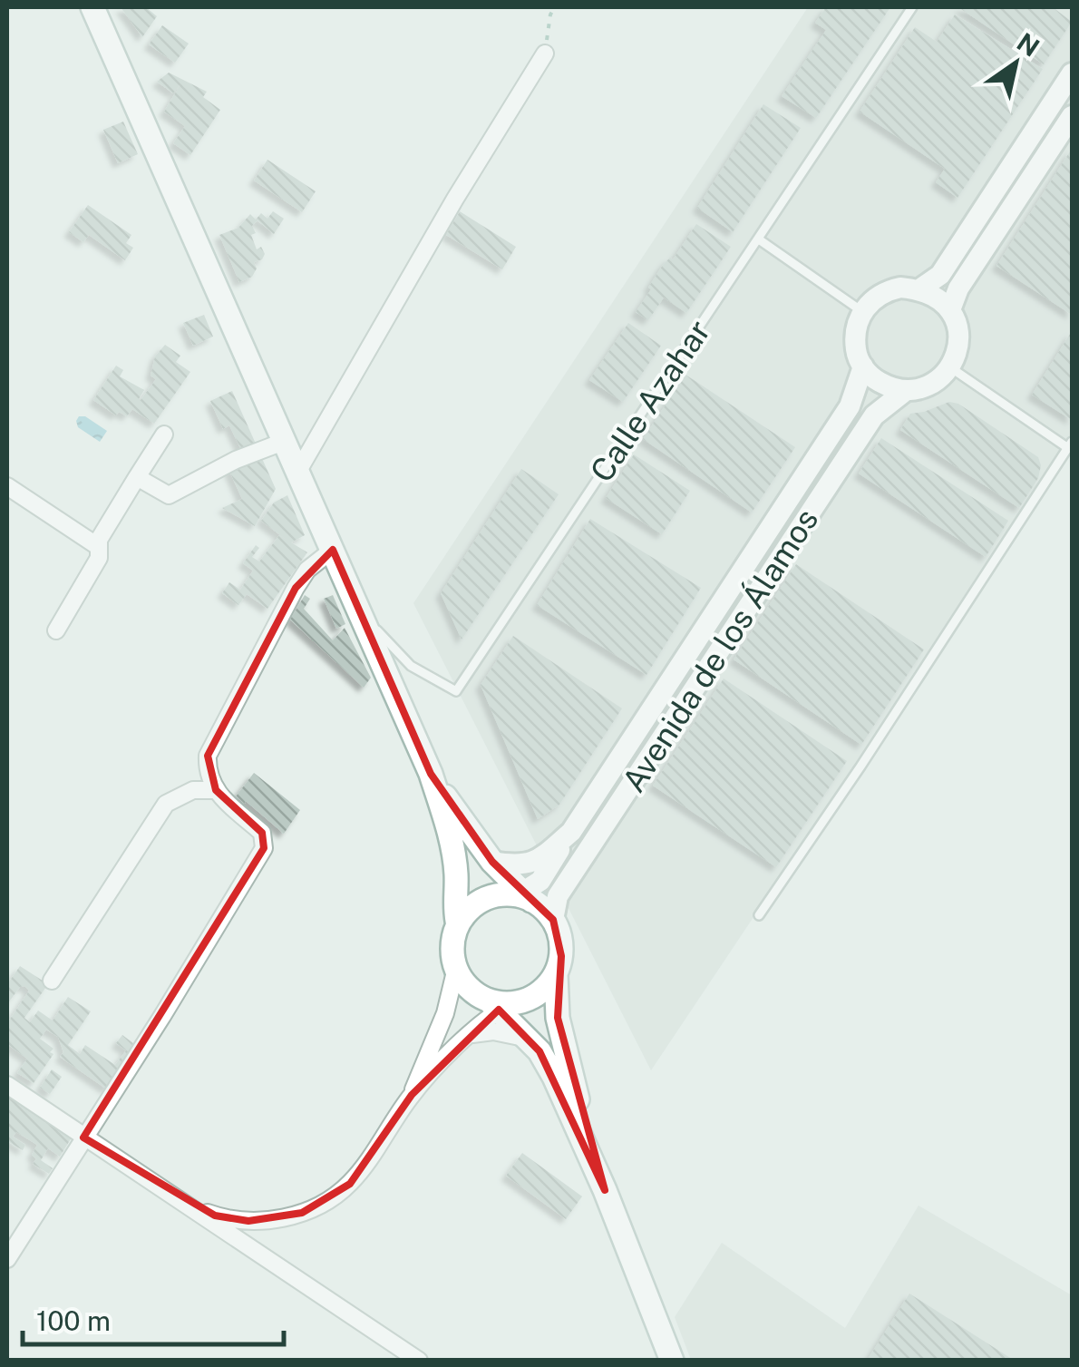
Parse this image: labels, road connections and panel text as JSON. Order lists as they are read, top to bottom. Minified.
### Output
{"streets":{"street":["Avenida de los Álamos"],"lane":["Calle Azahar"]},"scale_bar":"100 m","north":"top right"}
